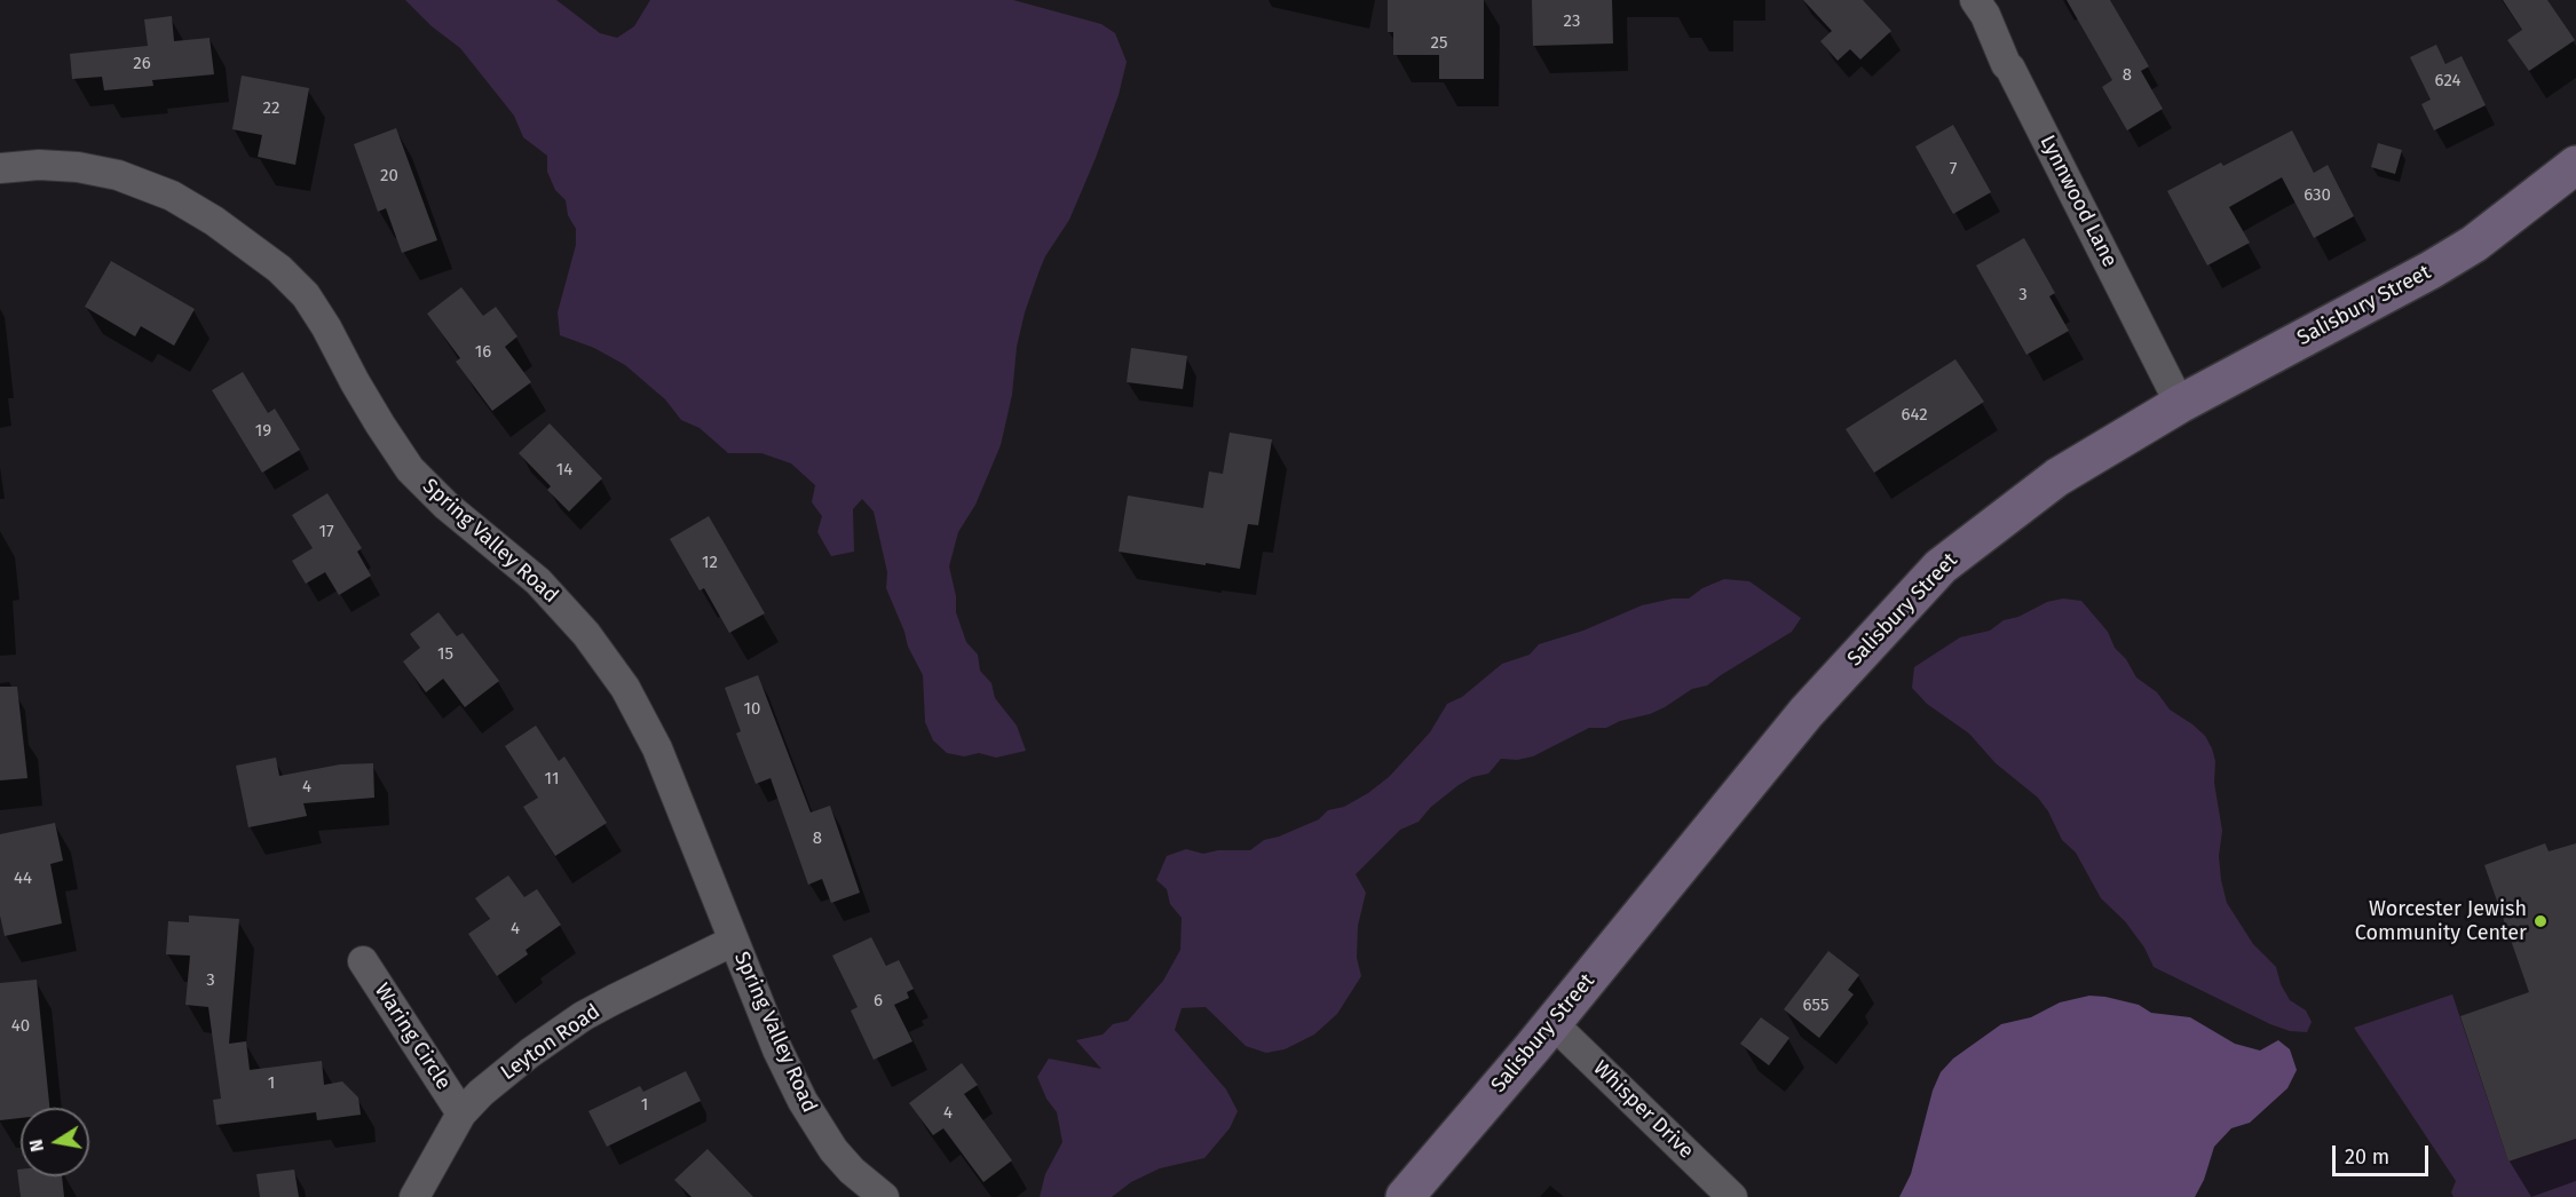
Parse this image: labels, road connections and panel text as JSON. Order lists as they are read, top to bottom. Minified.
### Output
{"streets":{"main road":["Salisbury Street"],"street":["Lynnwood Lane","Spring Valley Road","Waring Circle","Leyton Road","Whisper Drive"]},"crossings":[["Lynnwood Lane","Salisbury Street"],["Salisbury Street","Whisper Drive"],["Spring Valley Road","Leyton Road"],["Waring Circle","Leyton Road"]],"places":["Worcester Jewish Community Center"],"house_numbers":["23","25","26","8","624","22","7","20","630","3","16","642","19","14","17","12","15","10","11","4","8","44","4","3","6","655","40","1","1","4"],"scale_bar":"20 m","north":"left"}
